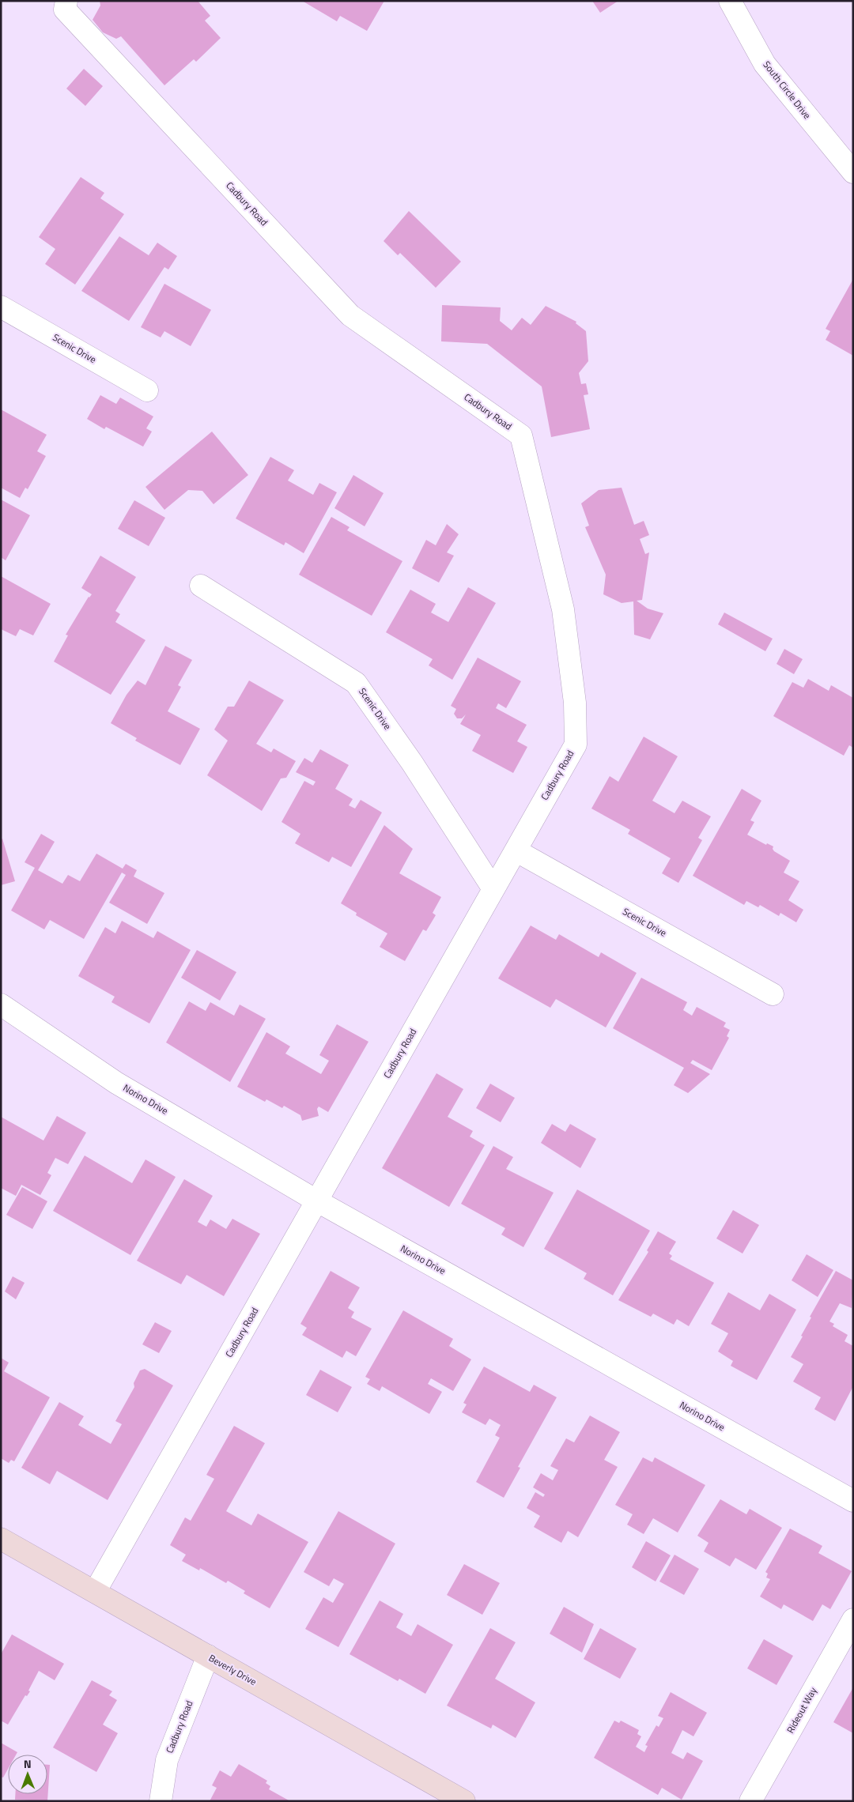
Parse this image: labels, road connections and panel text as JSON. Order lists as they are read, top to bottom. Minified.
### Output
{"streets":{"street":["South Circle Drive","Cadbury Road","Scenic Drive","Norino Drive","Beverly Drive","Rideout Way"]},"crossings":[["Cadbury Road","Scenic Drive"],["Cadbury Road","Norino Drive"],["Cadbury Road","Beverly Drive"]],"north":"top"}
